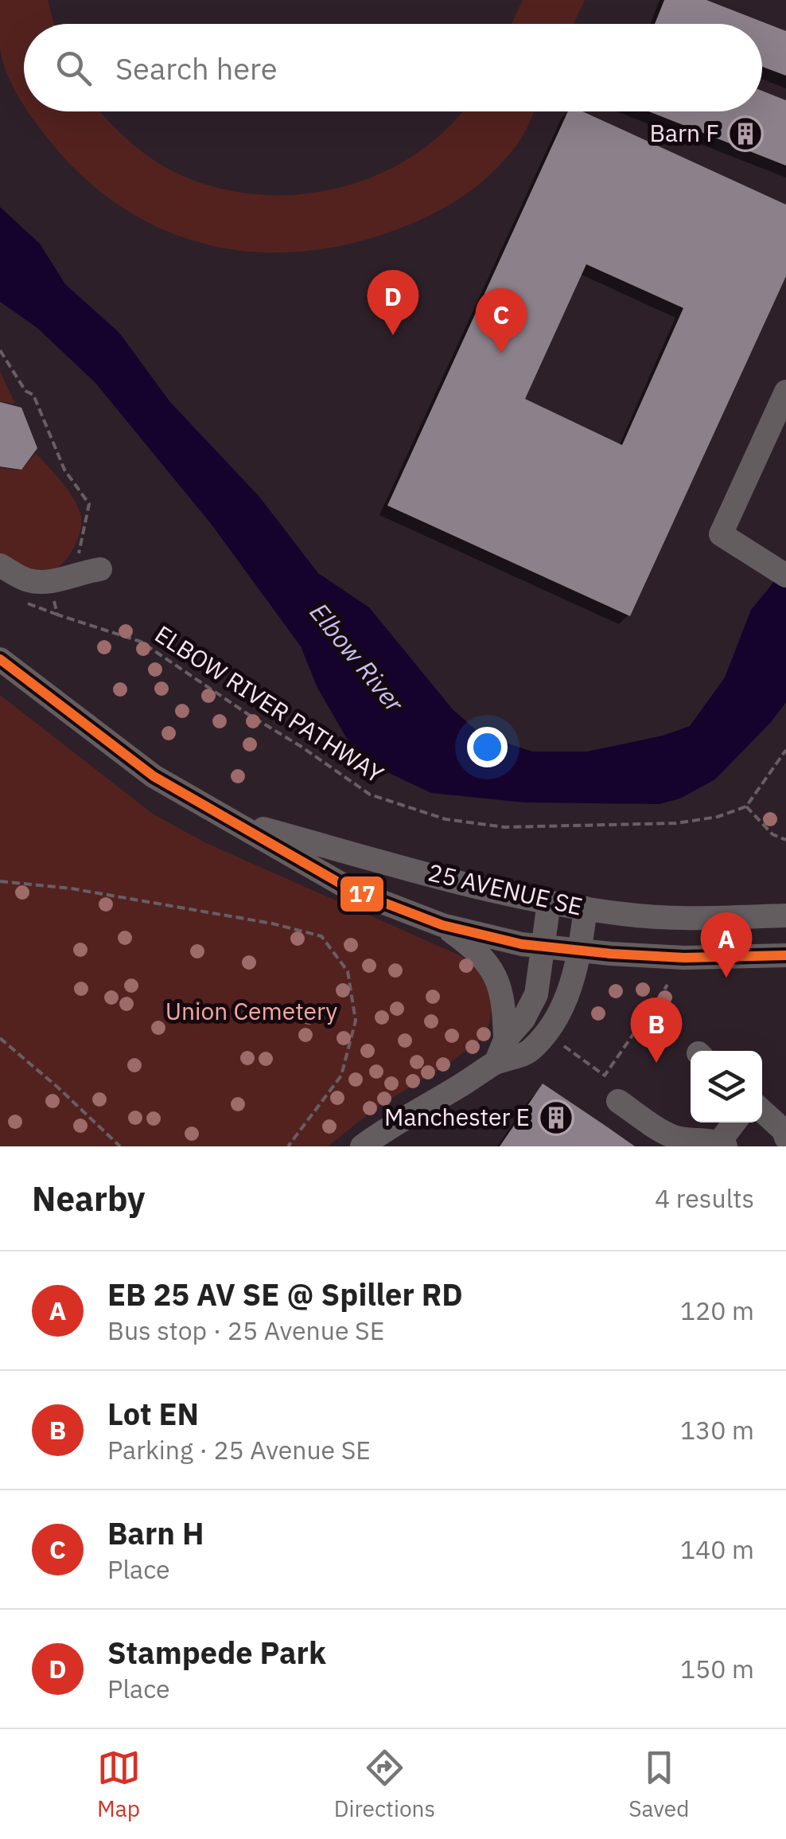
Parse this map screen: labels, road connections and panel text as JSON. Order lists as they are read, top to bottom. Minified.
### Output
{"streets":{"street":["25 AVENUE SE"],"path":["ELBOW RIVER PATHWAY"]},"water":["Elbow River"],"parks":["Union Cemetery"],"places":{"building":["Barn F","Manchester E"]},"lines":["transit line 17"],"page":{"search":"Search here","pins":["D","C","A","B"],"heading":["Nearby","4 results"],"list":[{"mark":"A","name":"EB 25 AV SE @ Spiller RD","note":"Bus stop · 25 Avenue SE","value":"120 m"},{"mark":"B","name":"Lot EN","note":"Parking · 25 Avenue SE","value":"130 m"},{"mark":"C","name":"Barn H","note":"Place","value":"140 m"},{"mark":"D","name":"Stampede Park","note":"Place","value":"150 m"}],"nav":["Map","Directions","Saved"]}}
